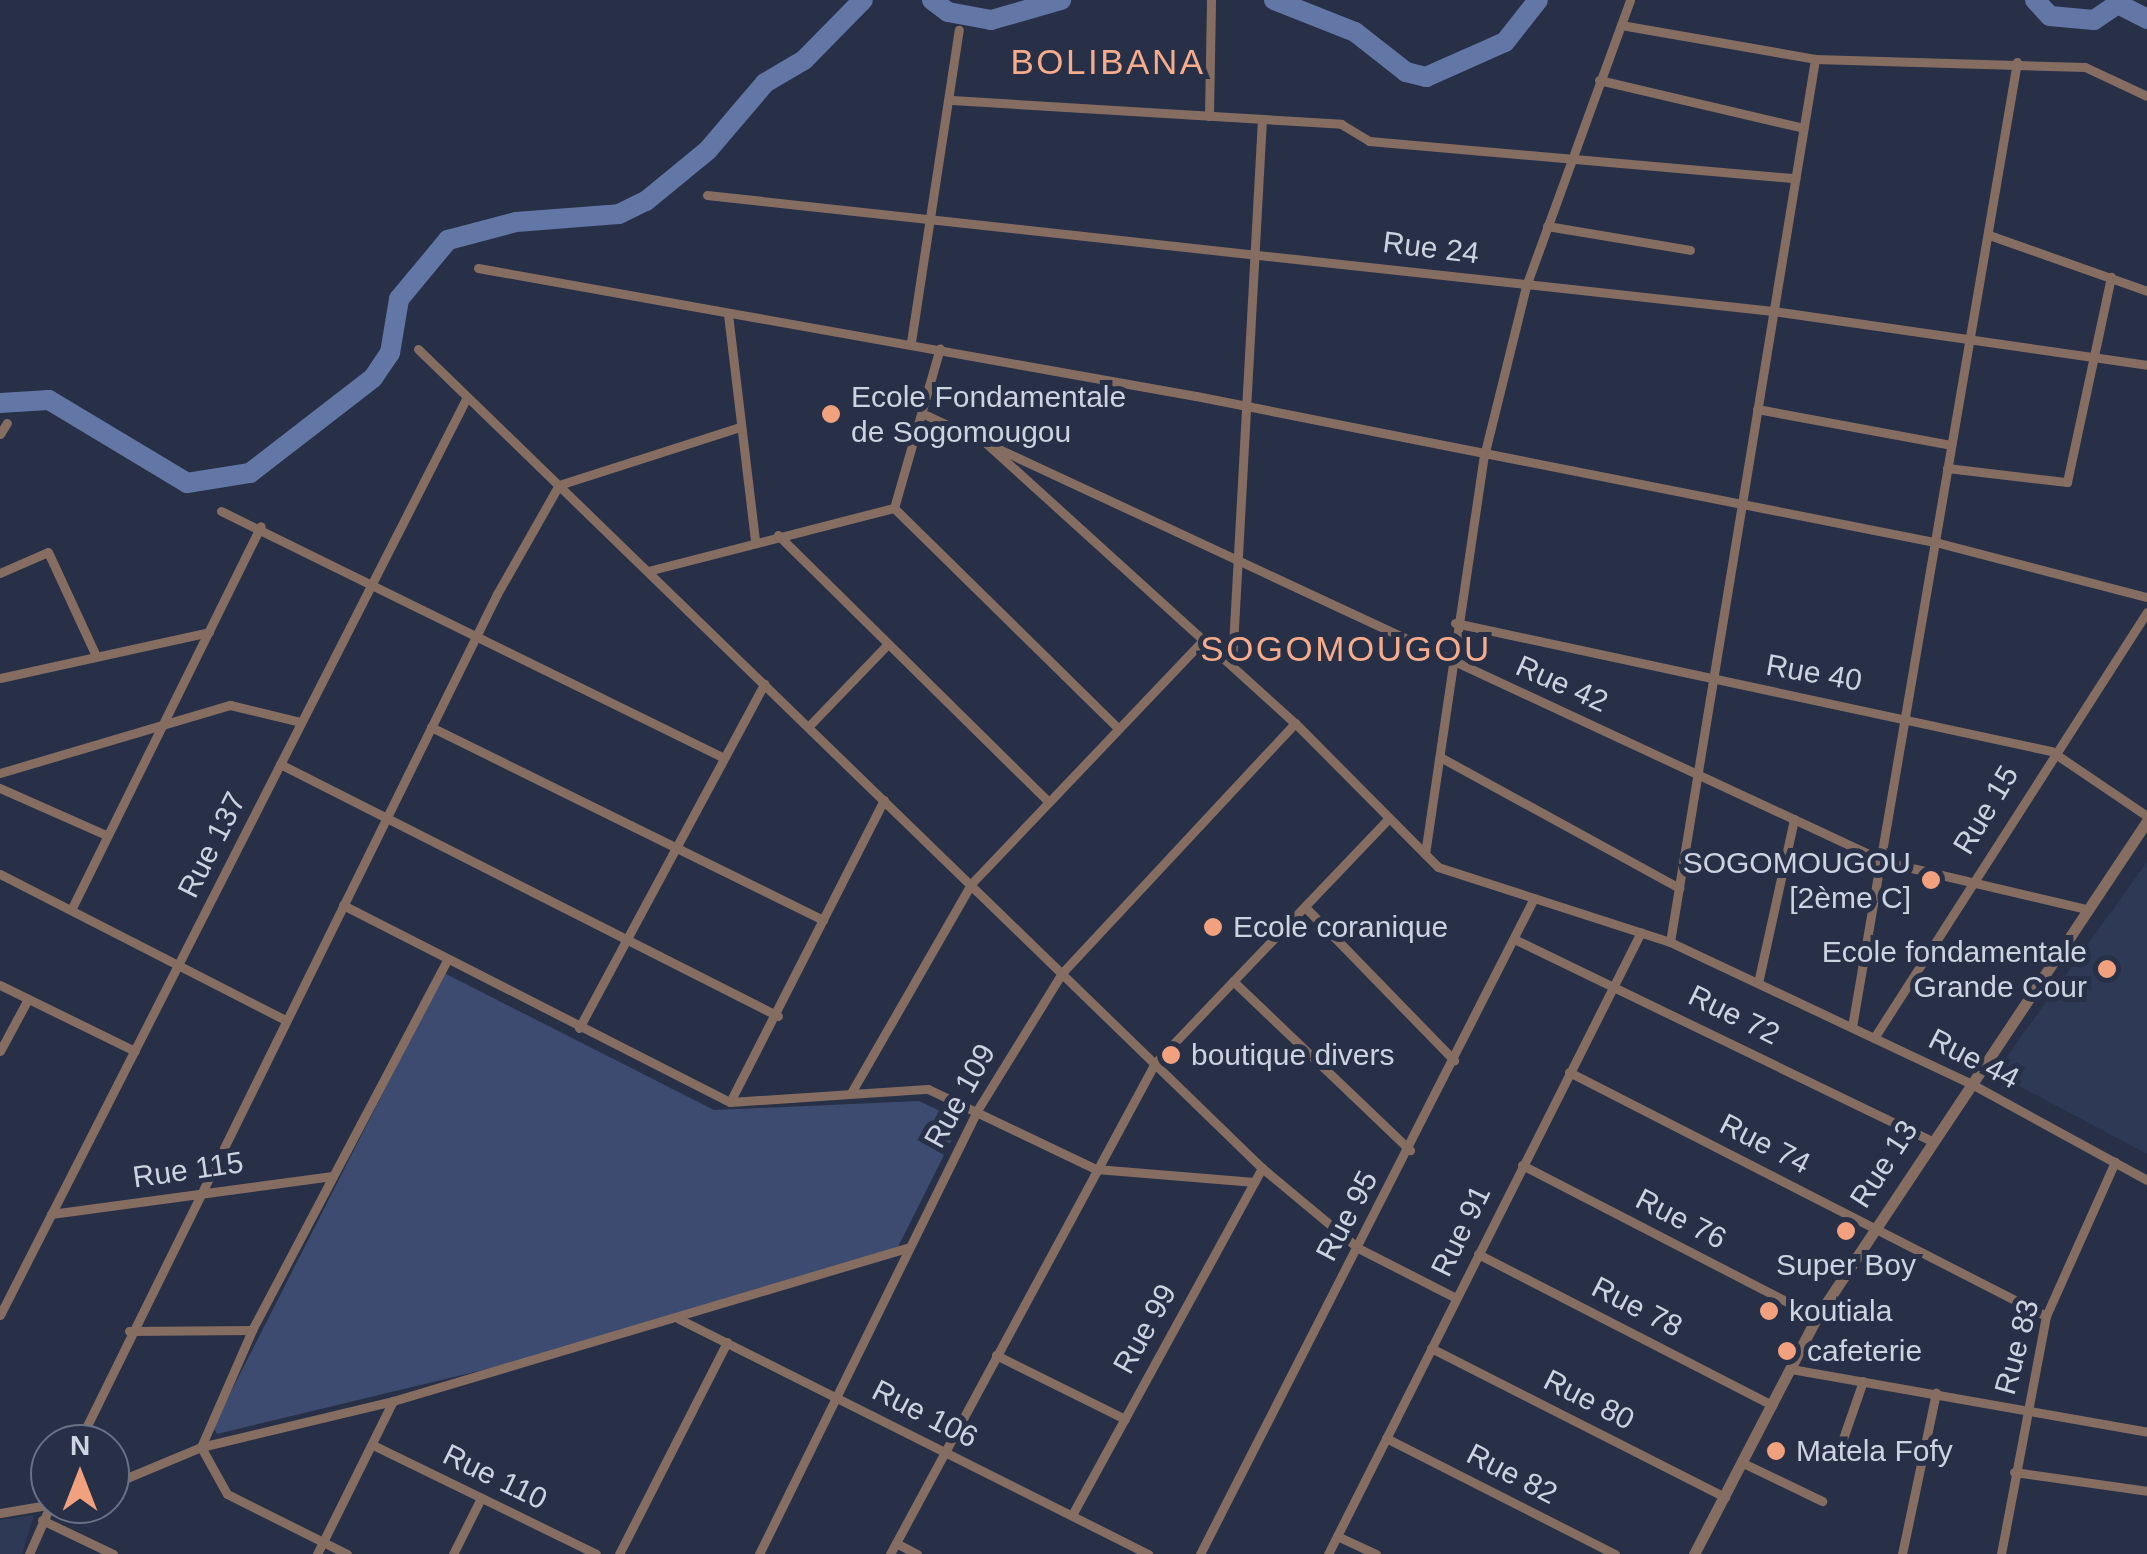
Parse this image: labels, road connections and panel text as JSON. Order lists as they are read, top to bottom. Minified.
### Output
{"streets":{"street":["Rue 24","Rue 40","Rue 42","Rue 15","Rue 137","Rue 72","Rue 44","Rue 109","Rue 74","Rue 13","Rue 115","Rue 95","Rue 76","Rue 91","Rue 78","Rue 99","Rue 83","Rue 80","Rue 106","Rue 82","Rue 110"]},"crossings":[["Rue 40","Rue 15"],["Rue 40","Rue 13"],["Rue 42","Rue 15"],["Rue 42","Rue 44"],["Rue 42","Rue 109"],["Rue 42","Rue 13"],["Rue 15","Rue 44"],["Rue 137","Rue 115"],["Rue 72","Rue 13"],["Rue 72","Rue 95"],["Rue 72","Rue 91"],["Rue 44","Rue 13"],["Rue 44","Rue 95"],["Rue 44","Rue 91"],["Rue 44","Rue 83"],["Rue 109","Rue 106"],["Rue 74","Rue 13"],["Rue 74","Rue 91"],["Rue 74","Rue 83"],["Rue 13","Rue 76"],["Rue 13","Rue 78"],["Rue 13","Rue 80"],["Rue 76","Rue 91"],["Rue 91","Rue 78"],["Rue 91","Rue 80"],["Rue 91","Rue 82"],["Rue 99","Rue 106"]],"districts":["BOLIBANA","SOGOMOUGOU"],"places":["Ecole Fondamentale de Sogomougou","SOGOMOUGOU [2ème C]","Ecole coranique","Ecole fondamentale Grande Cour","boutique divers","Super Boy","koutiala","cafeterie","Matela Fofy"],"north":"top"}
